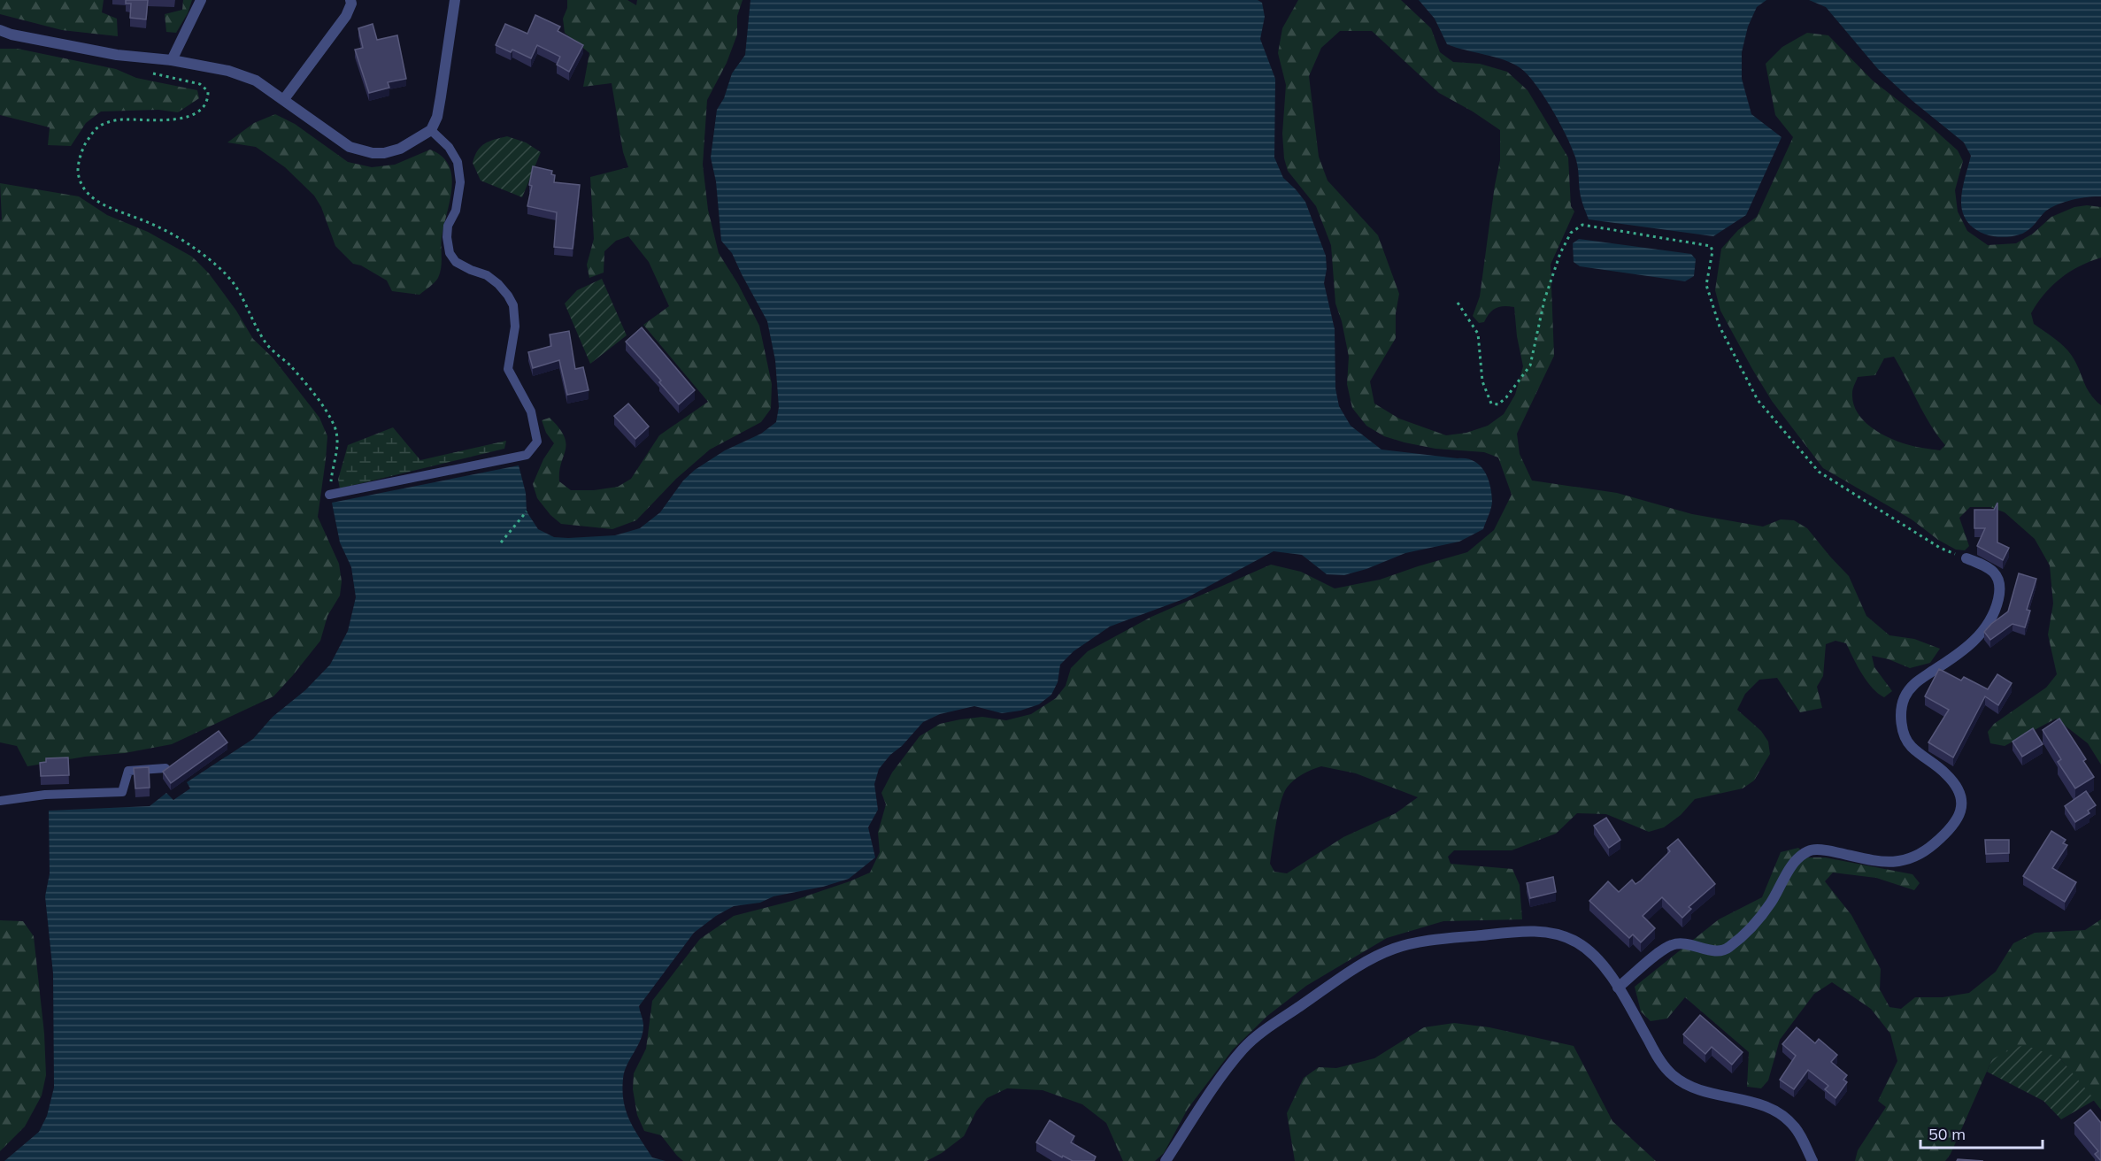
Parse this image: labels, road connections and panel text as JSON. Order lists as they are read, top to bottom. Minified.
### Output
{"scale_bar":"50 m"}
